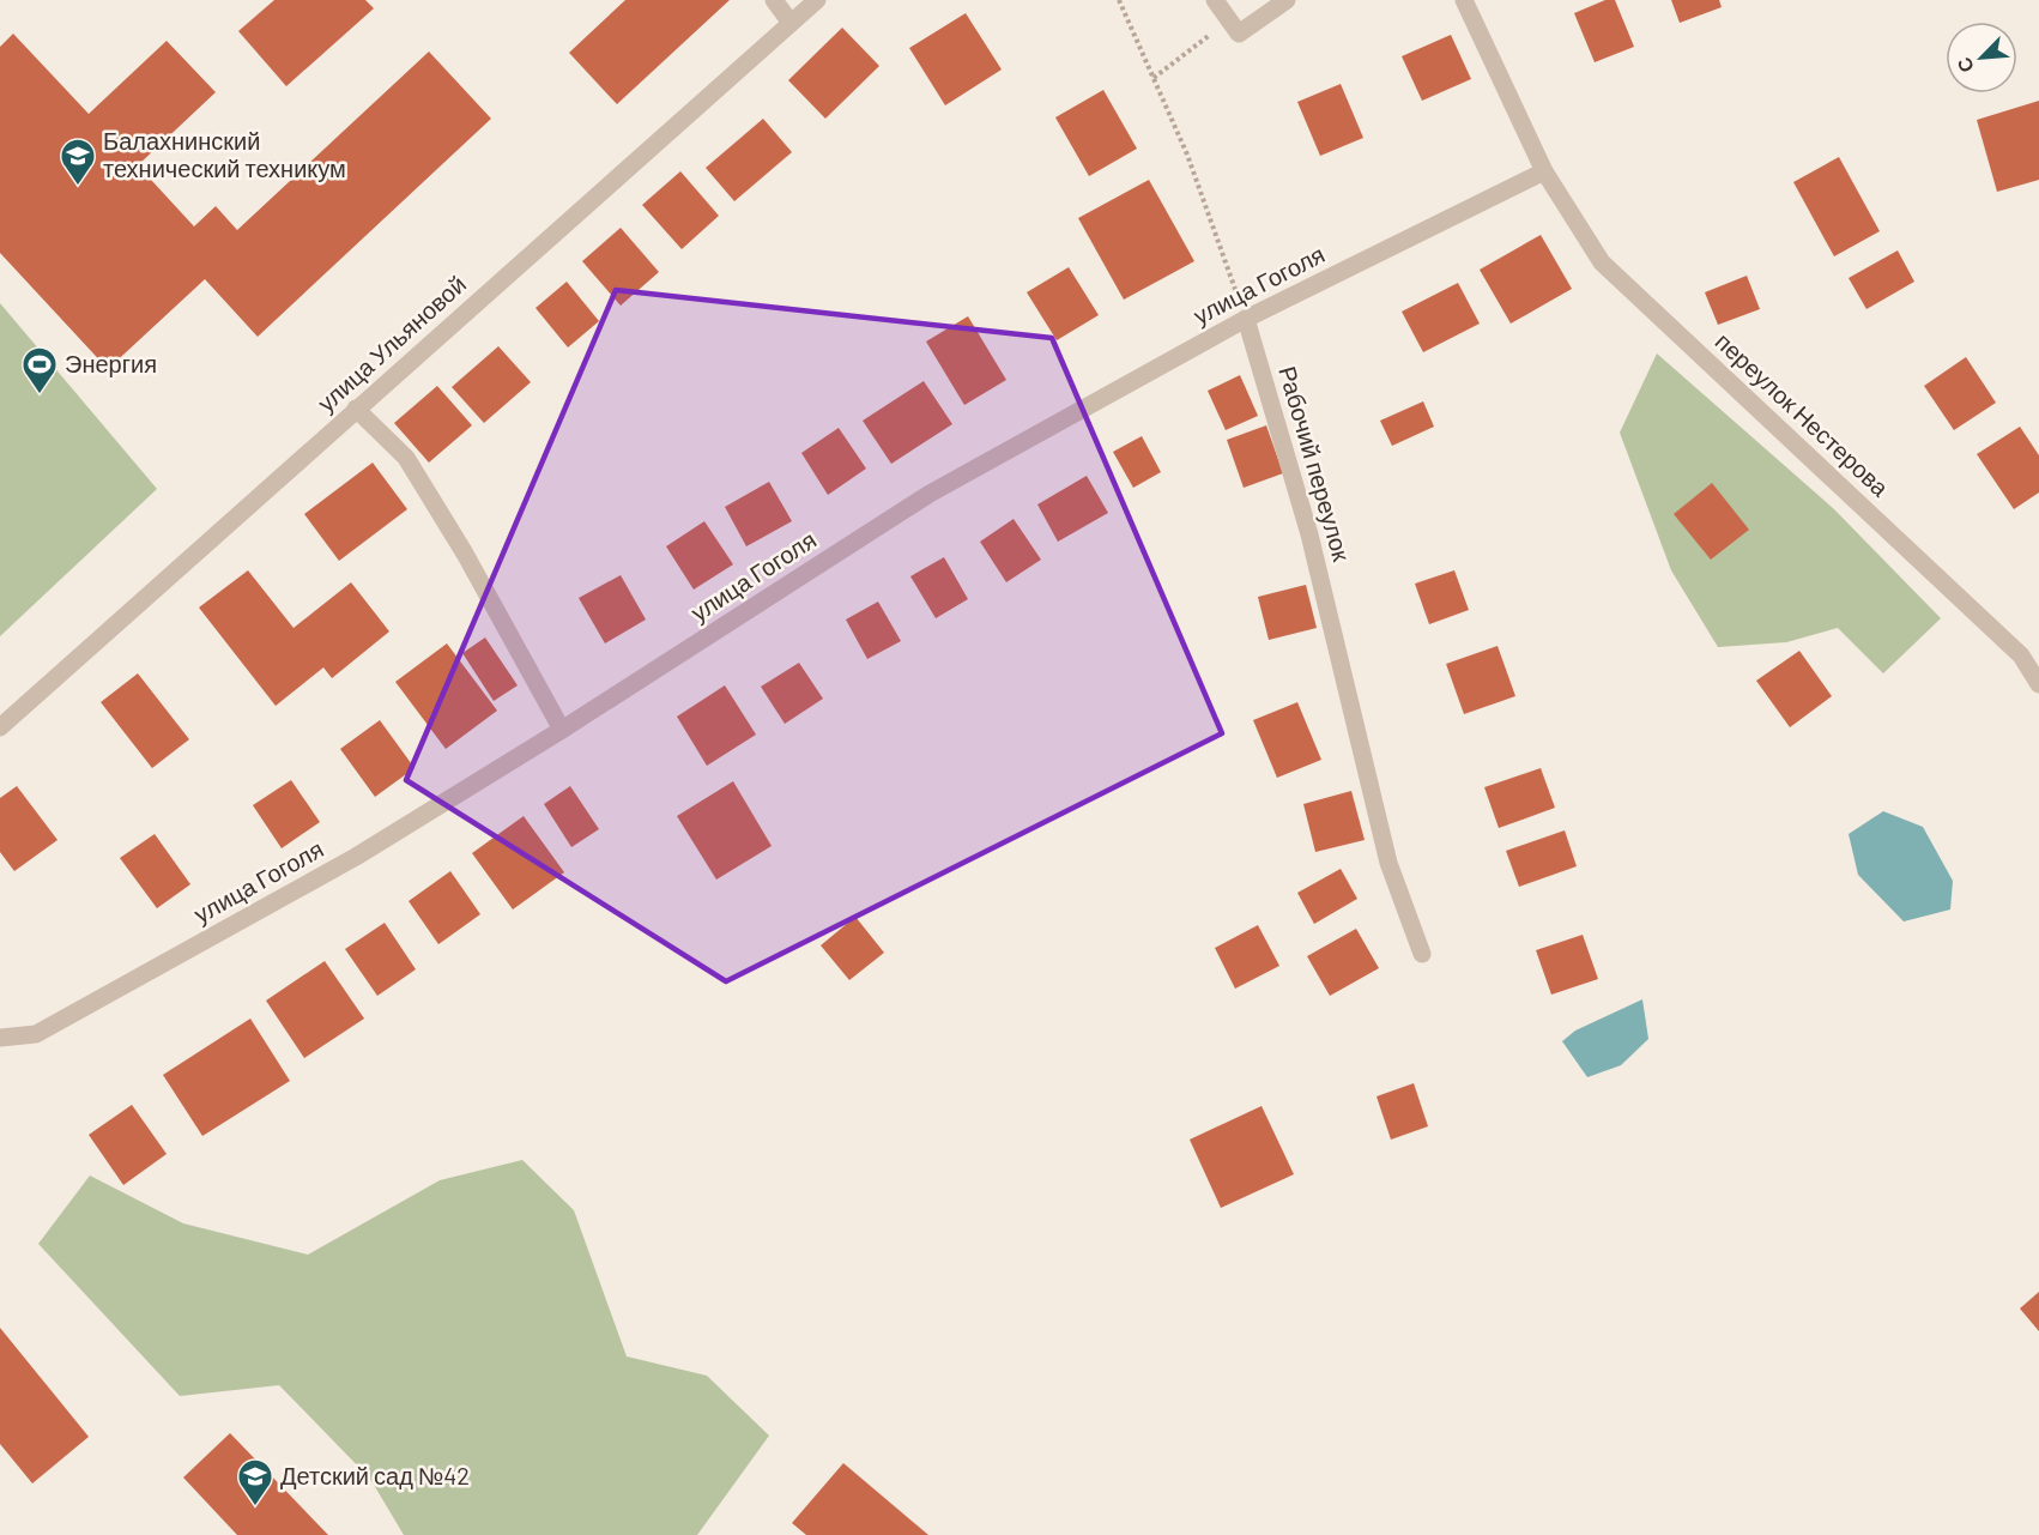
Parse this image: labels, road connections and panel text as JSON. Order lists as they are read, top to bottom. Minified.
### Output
{"streets":{"street":["улица Гоголя","улица Ульяновой","переулок Нестерова","Рабочий переулок"]},"crossings":[["улица Гоголя","переулок Нестерова"],["улица Гоголя","Рабочий переулок"]],"places":{"school or university":["Балахнинский технический техникум","Детский сад №42"],"sports":["Энергия"]},"north":"bottom left"}
